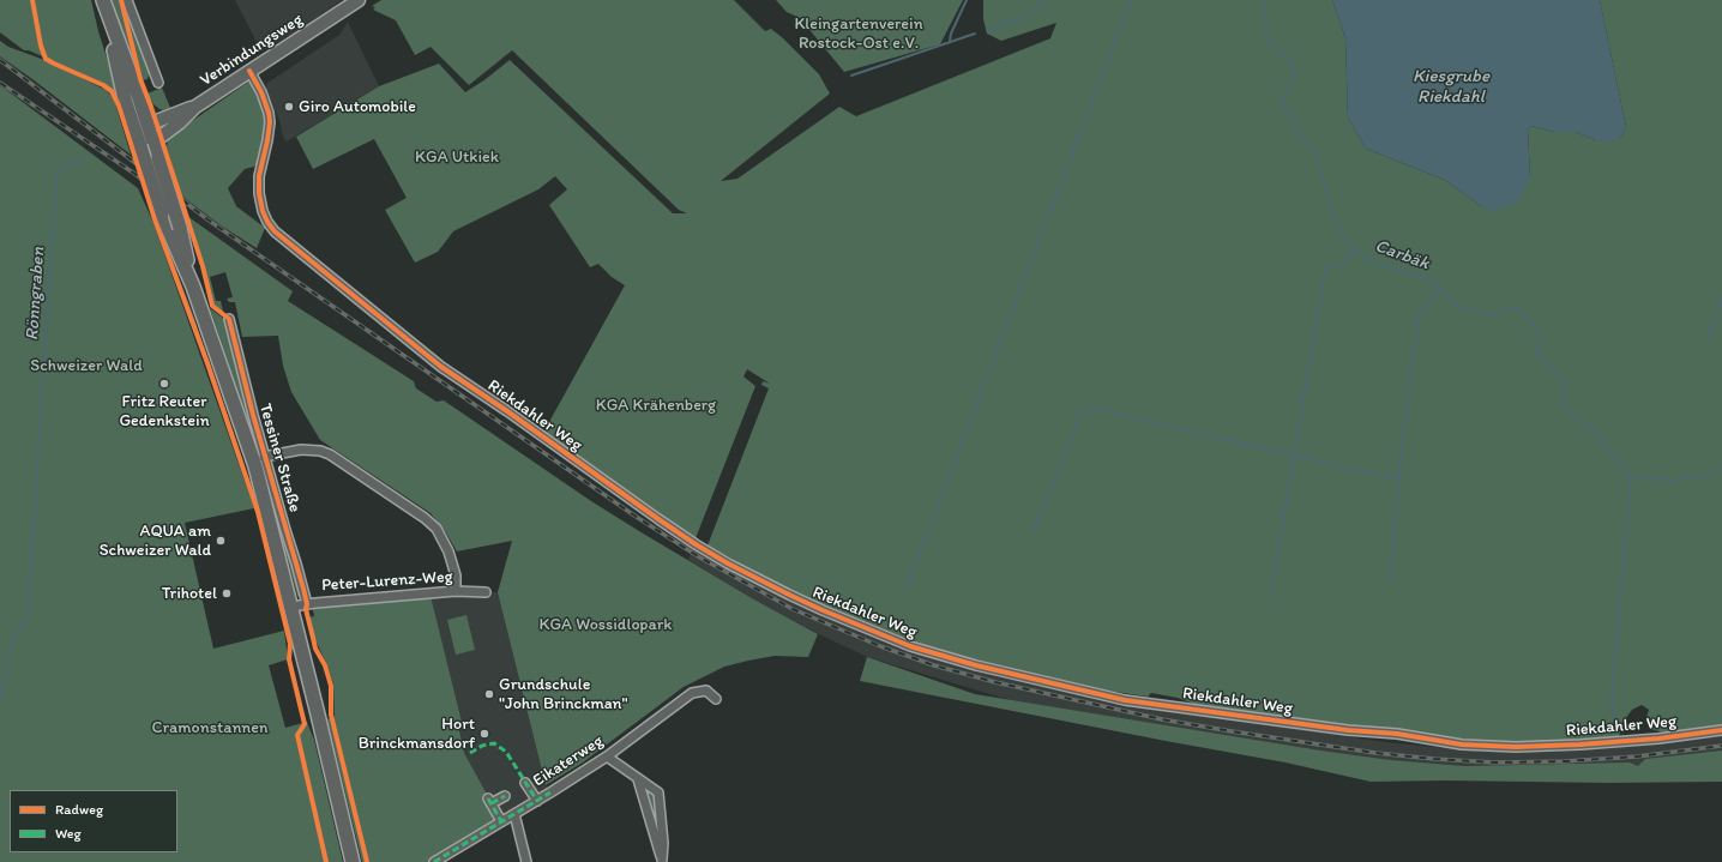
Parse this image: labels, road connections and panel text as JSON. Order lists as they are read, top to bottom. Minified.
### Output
{"streets":{"main road":["Verbindungsweg","Tessiner Straße"],"street":["Riekdahler Weg","Peter-Lurenz-Weg","Eikaterweg"]},"crossings":[["Verbindungsweg","Riekdahler Weg"],["Verbindungsweg","Tessiner Straße"],["Tessiner Straße","Peter-Lurenz-Weg"]],"water":["Kiesgrube Riekdahl","Carbäk","Rönngraben"],"parks":["Kleingartenverein Rostock-Ost e.V.","KGA Utkiek","Schweizer Wald","KGA Krähenberg","KGA Wossidlopark","Cramonstannen"],"places":["Giro Automobile","Fritz Reuter Gedenkstein","AQUA am Schweizer Wald","Trihotel","Grundschule \"John Brinckman\"","Hort Brinckmansdorf"],"legend":["Radweg","Weg"]}
